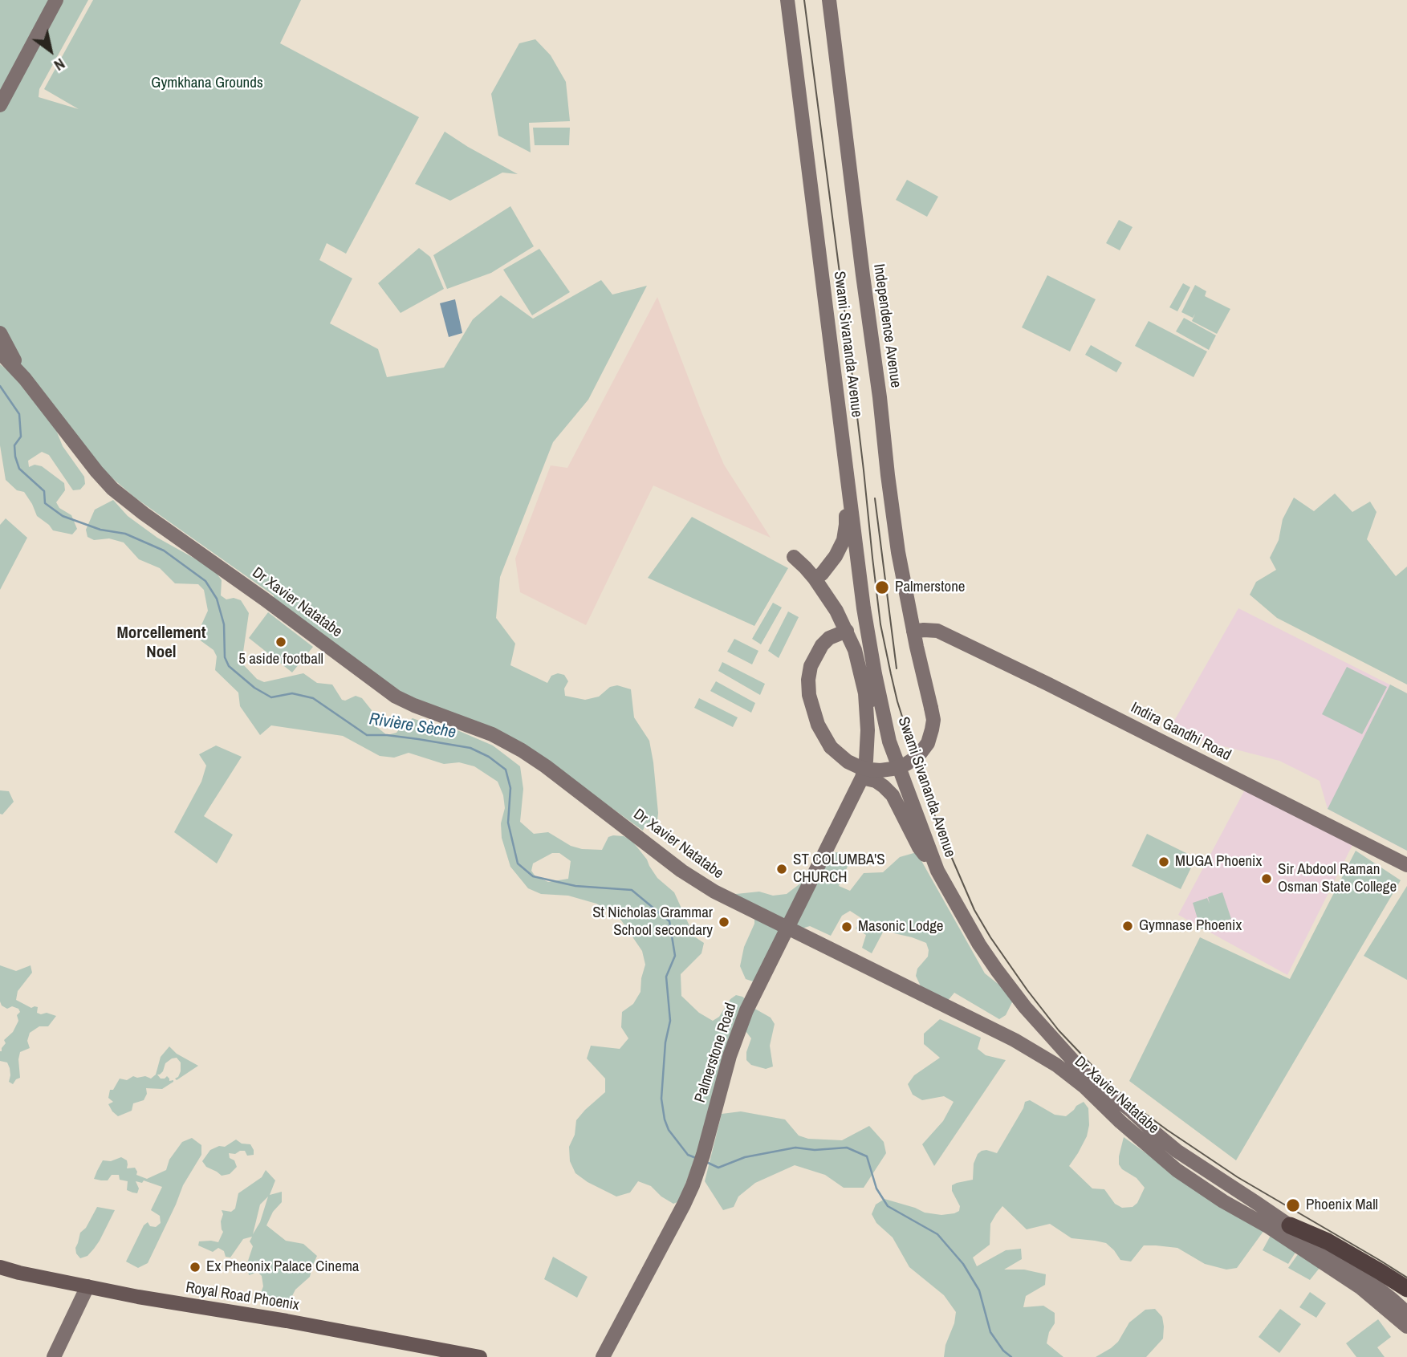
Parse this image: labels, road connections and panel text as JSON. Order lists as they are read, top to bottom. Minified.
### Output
{"streets":{"main road":["Independence Avenue","Swami Sivananda Avenue","Dr Xavier Natatabe","Indira Gandhi Road","Palmerstone Road","Royal Road Phoenix"]},"crossings":[["Independence Avenue","Indira Gandhi Road"],["Dr Xavier Natatabe","Palmerstone Road"]],"districts":["Morcellement Noel"],"water":["Rivière Sèche"],"parks":["Gymkhana Grounds"],"places":["Palmerstone","5 aside football","MUGA Phoenix","ST COLUMBA'S CHURCH","Sir Abdool Raman Osman State College","St Nicholas Grammar School secondary","Gymnase Phoenix","Masonic Lodge","Phoenix Mall","Ex Pheonix Palace Cinema"],"north":"bottom right"}
